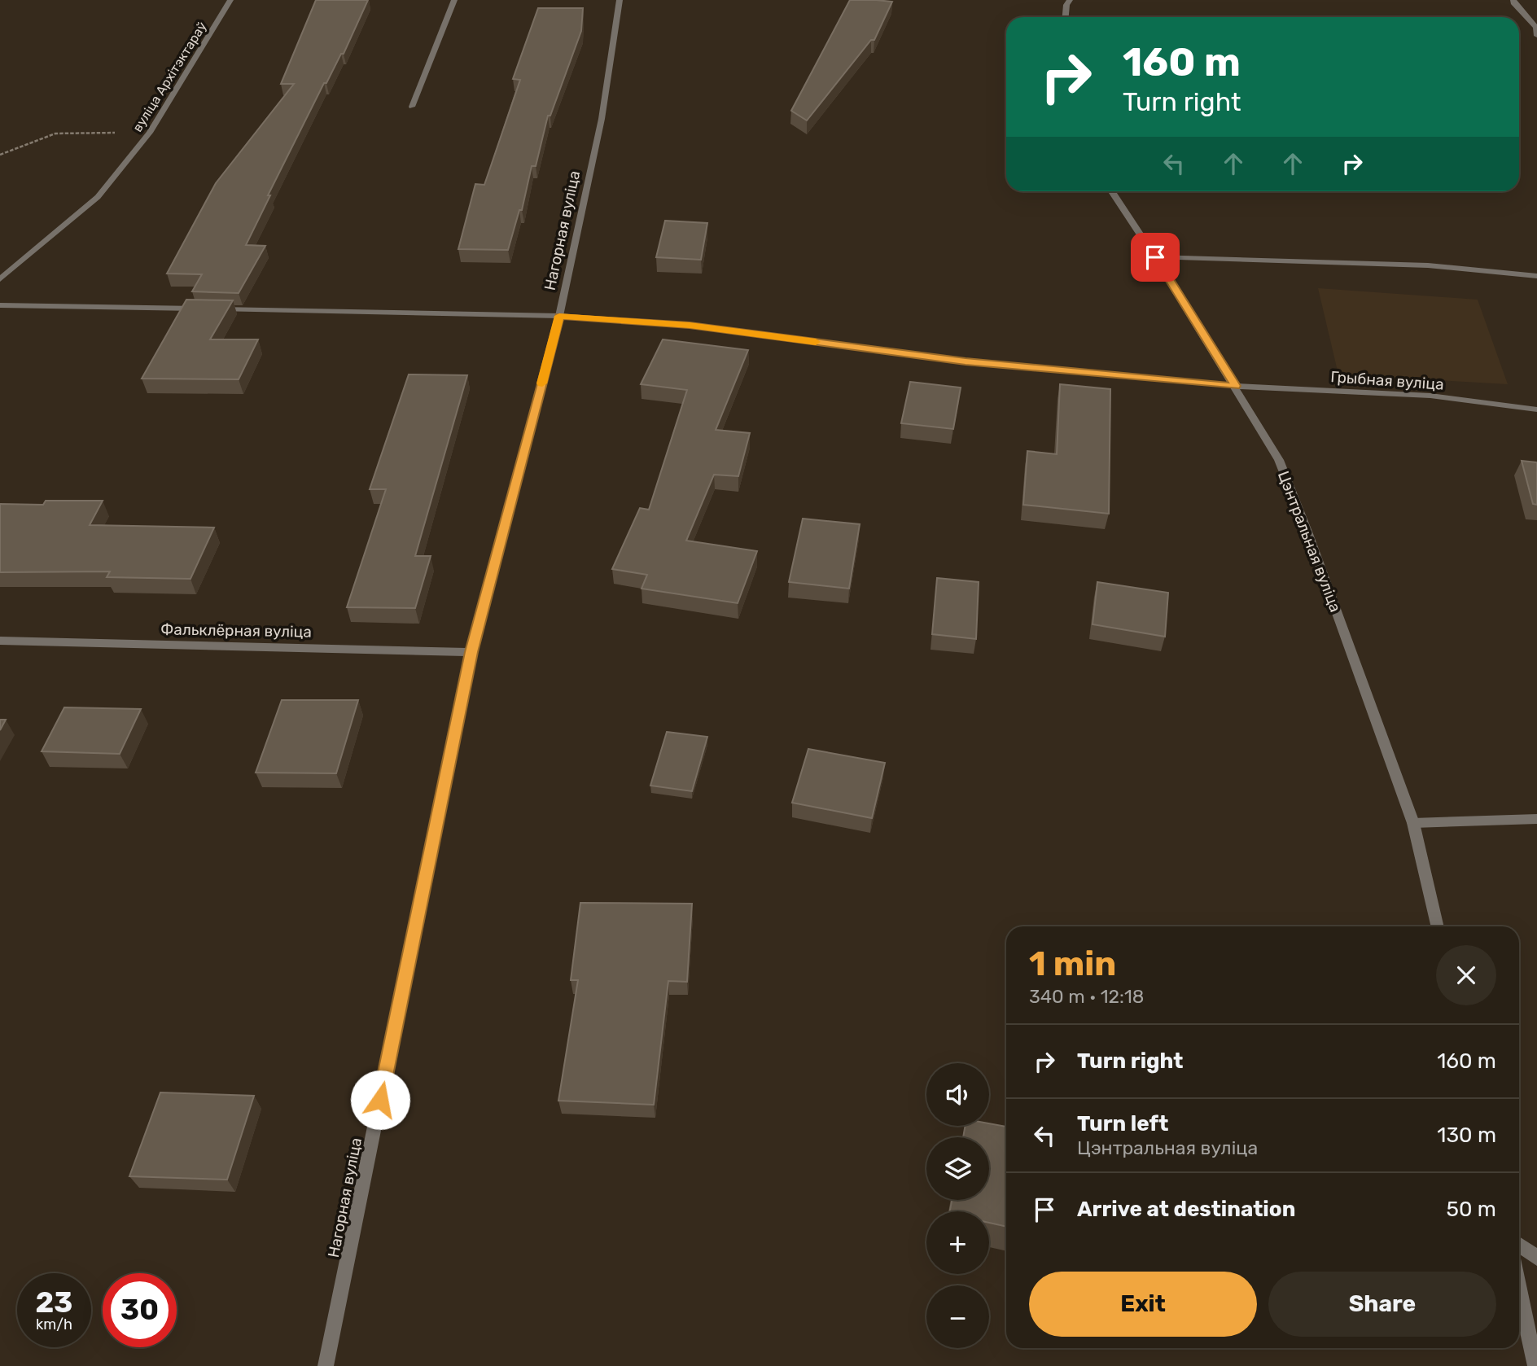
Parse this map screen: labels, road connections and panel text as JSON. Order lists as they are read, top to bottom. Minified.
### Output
{"streets":{"street":["вуліца Архітэктараў","Нагорная вуліца","Грыбная вуліца","Цэнтральная вуліца","Фальклёрная вуліца"]},"crossings":[["Нагорная вуліца","Грыбная вуліца"],["Нагорная вуліца","Фальклёрная вуліца"],["Грыбная вуліца","Цэнтральная вуліца"]],"page":{"turn":["160 m","Turn right"],"heading":["1 min","340 m · 12:18"],"list":[{"name":"Turn right","value":"160 m"},{"name":"Turn left","note":"Цэнтральная вуліца","value":"130 m"},{"name":"Arrive at destination","value":"50 m"}],"map_buttons":["+","−"],"buttons":["Exit","Share"],"speed":"23 km/h","limit":"30"}}
